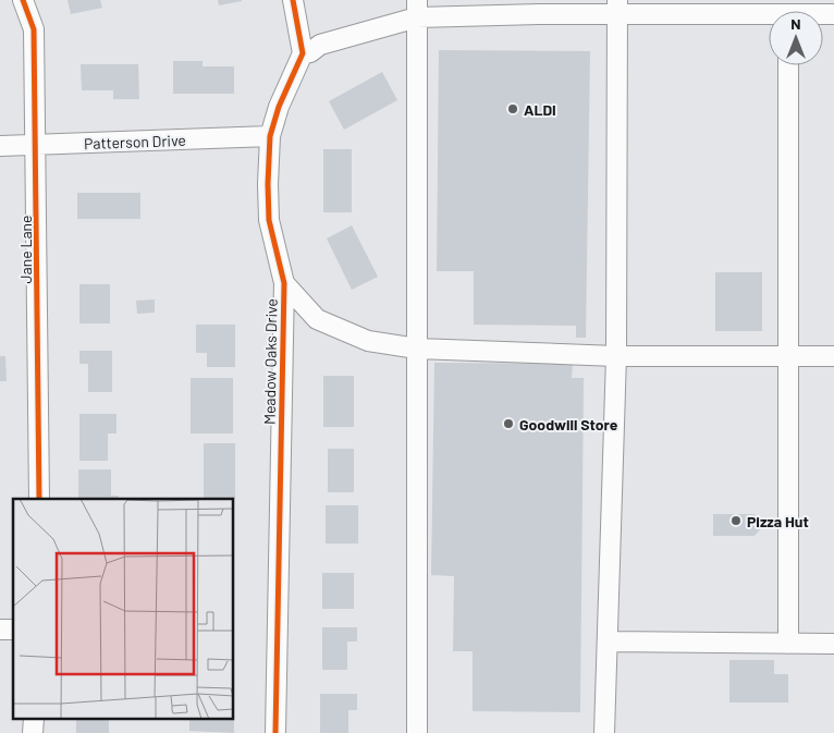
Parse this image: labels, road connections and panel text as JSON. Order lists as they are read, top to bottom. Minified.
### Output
{"streets":{"street":["Patterson Drive","Jane Lane","Meadow Oaks Drive"]},"crossings":[["Patterson Drive","Jane Lane"],["Patterson Drive","Meadow Oaks Drive"]],"places":["ALDI","Goodwill Store","Pizza Hut"],"north":"top"}
